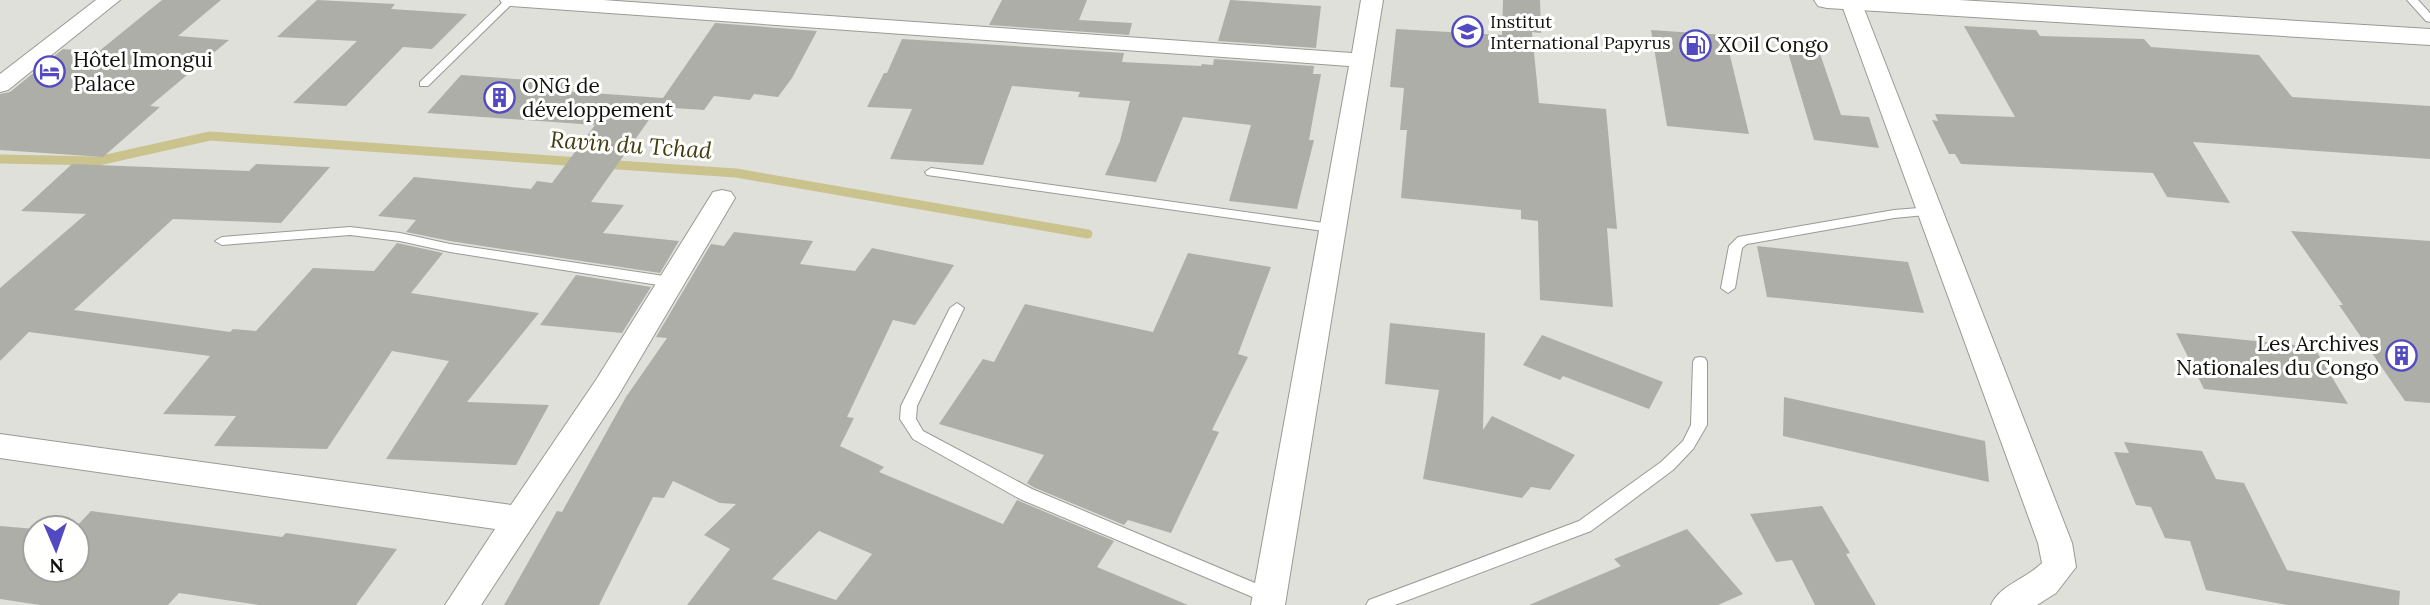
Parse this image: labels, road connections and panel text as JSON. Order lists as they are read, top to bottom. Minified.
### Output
{"water":["Ravin du Tchad"],"places":{"school or university":["Institut International Papyrus"],"fuel station":["XOil Congo"],"hotel":["Hôtel Imongui Palace"],"building":["ONG de développement","Les Archives Nationales du Congo"]},"north":"bottom"}
